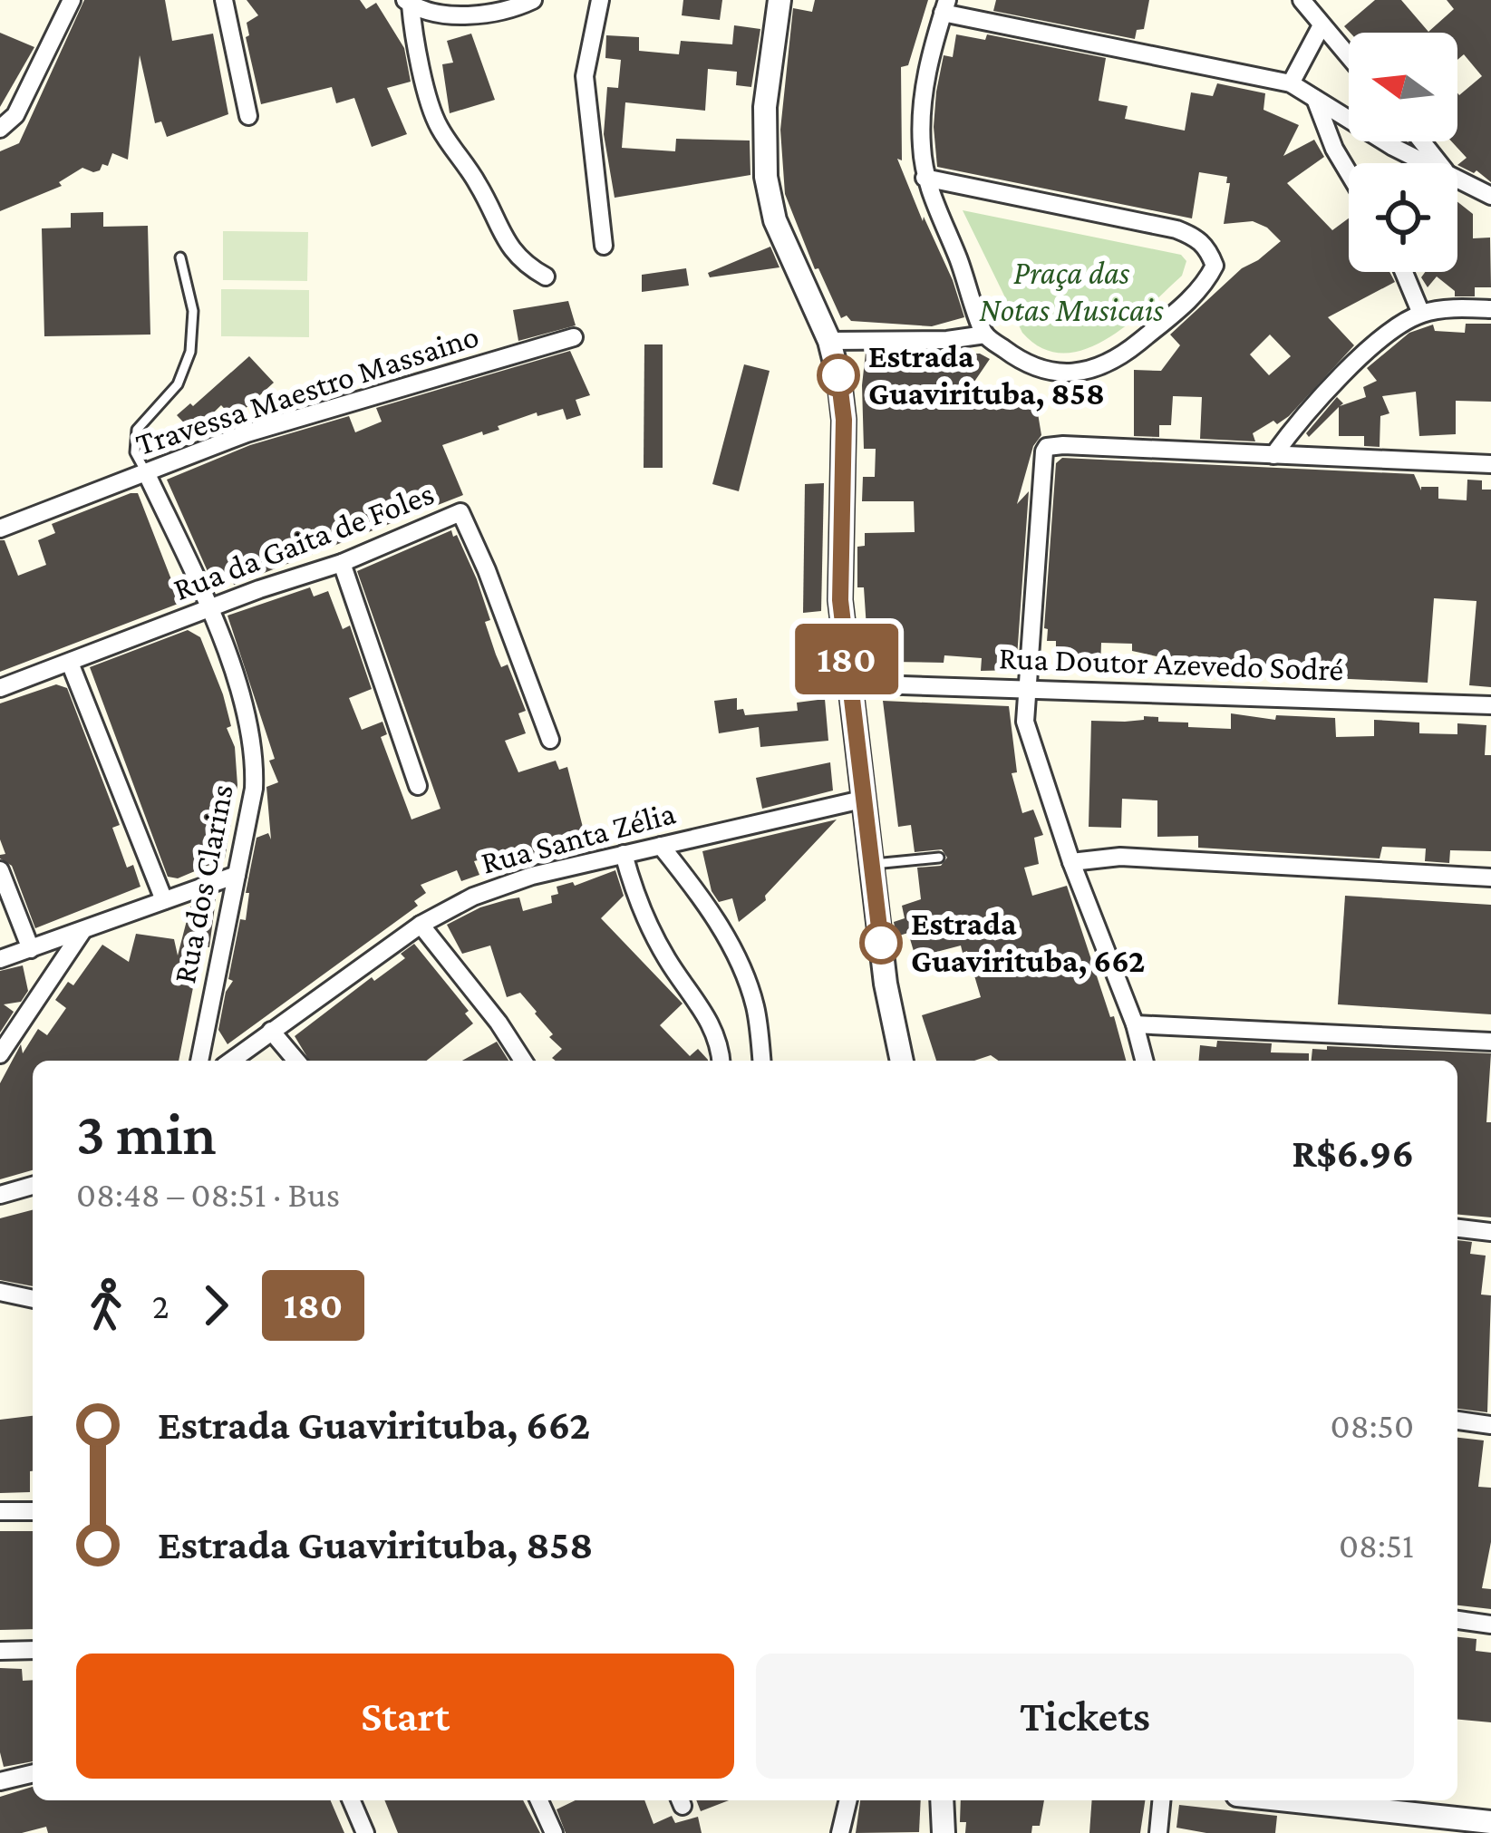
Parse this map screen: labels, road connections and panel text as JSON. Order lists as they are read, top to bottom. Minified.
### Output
{"streets":{"street":["Travessa Maestro Massaino","Rua da Gaita de Foles","Rua Doutor Azevedo Sodré","Rua Santa Zélia","Rua dos Clarins"]},"crossings":[["Travessa Maestro Massaino","Rua dos Clarins"],["Rua da Gaita de Foles","Rua dos Clarins"]],"parks":["Praça das Notas Musicais"],"places":["Estrada Guavirituba, 858","Estrada Guavirituba, 662"],"lines":["bus line 180"],"north":"left","page":{"on_map":"180","heading":["3 min","08:48 – 08:51 · Bus","R$6.96"],"legs":["2","180"],"list":[{"name":"Estrada Guavirituba, 662","value":"08:50"},{"name":"Estrada Guavirituba, 858","value":"08:51"}],"buttons":["Start","Tickets"]}}
